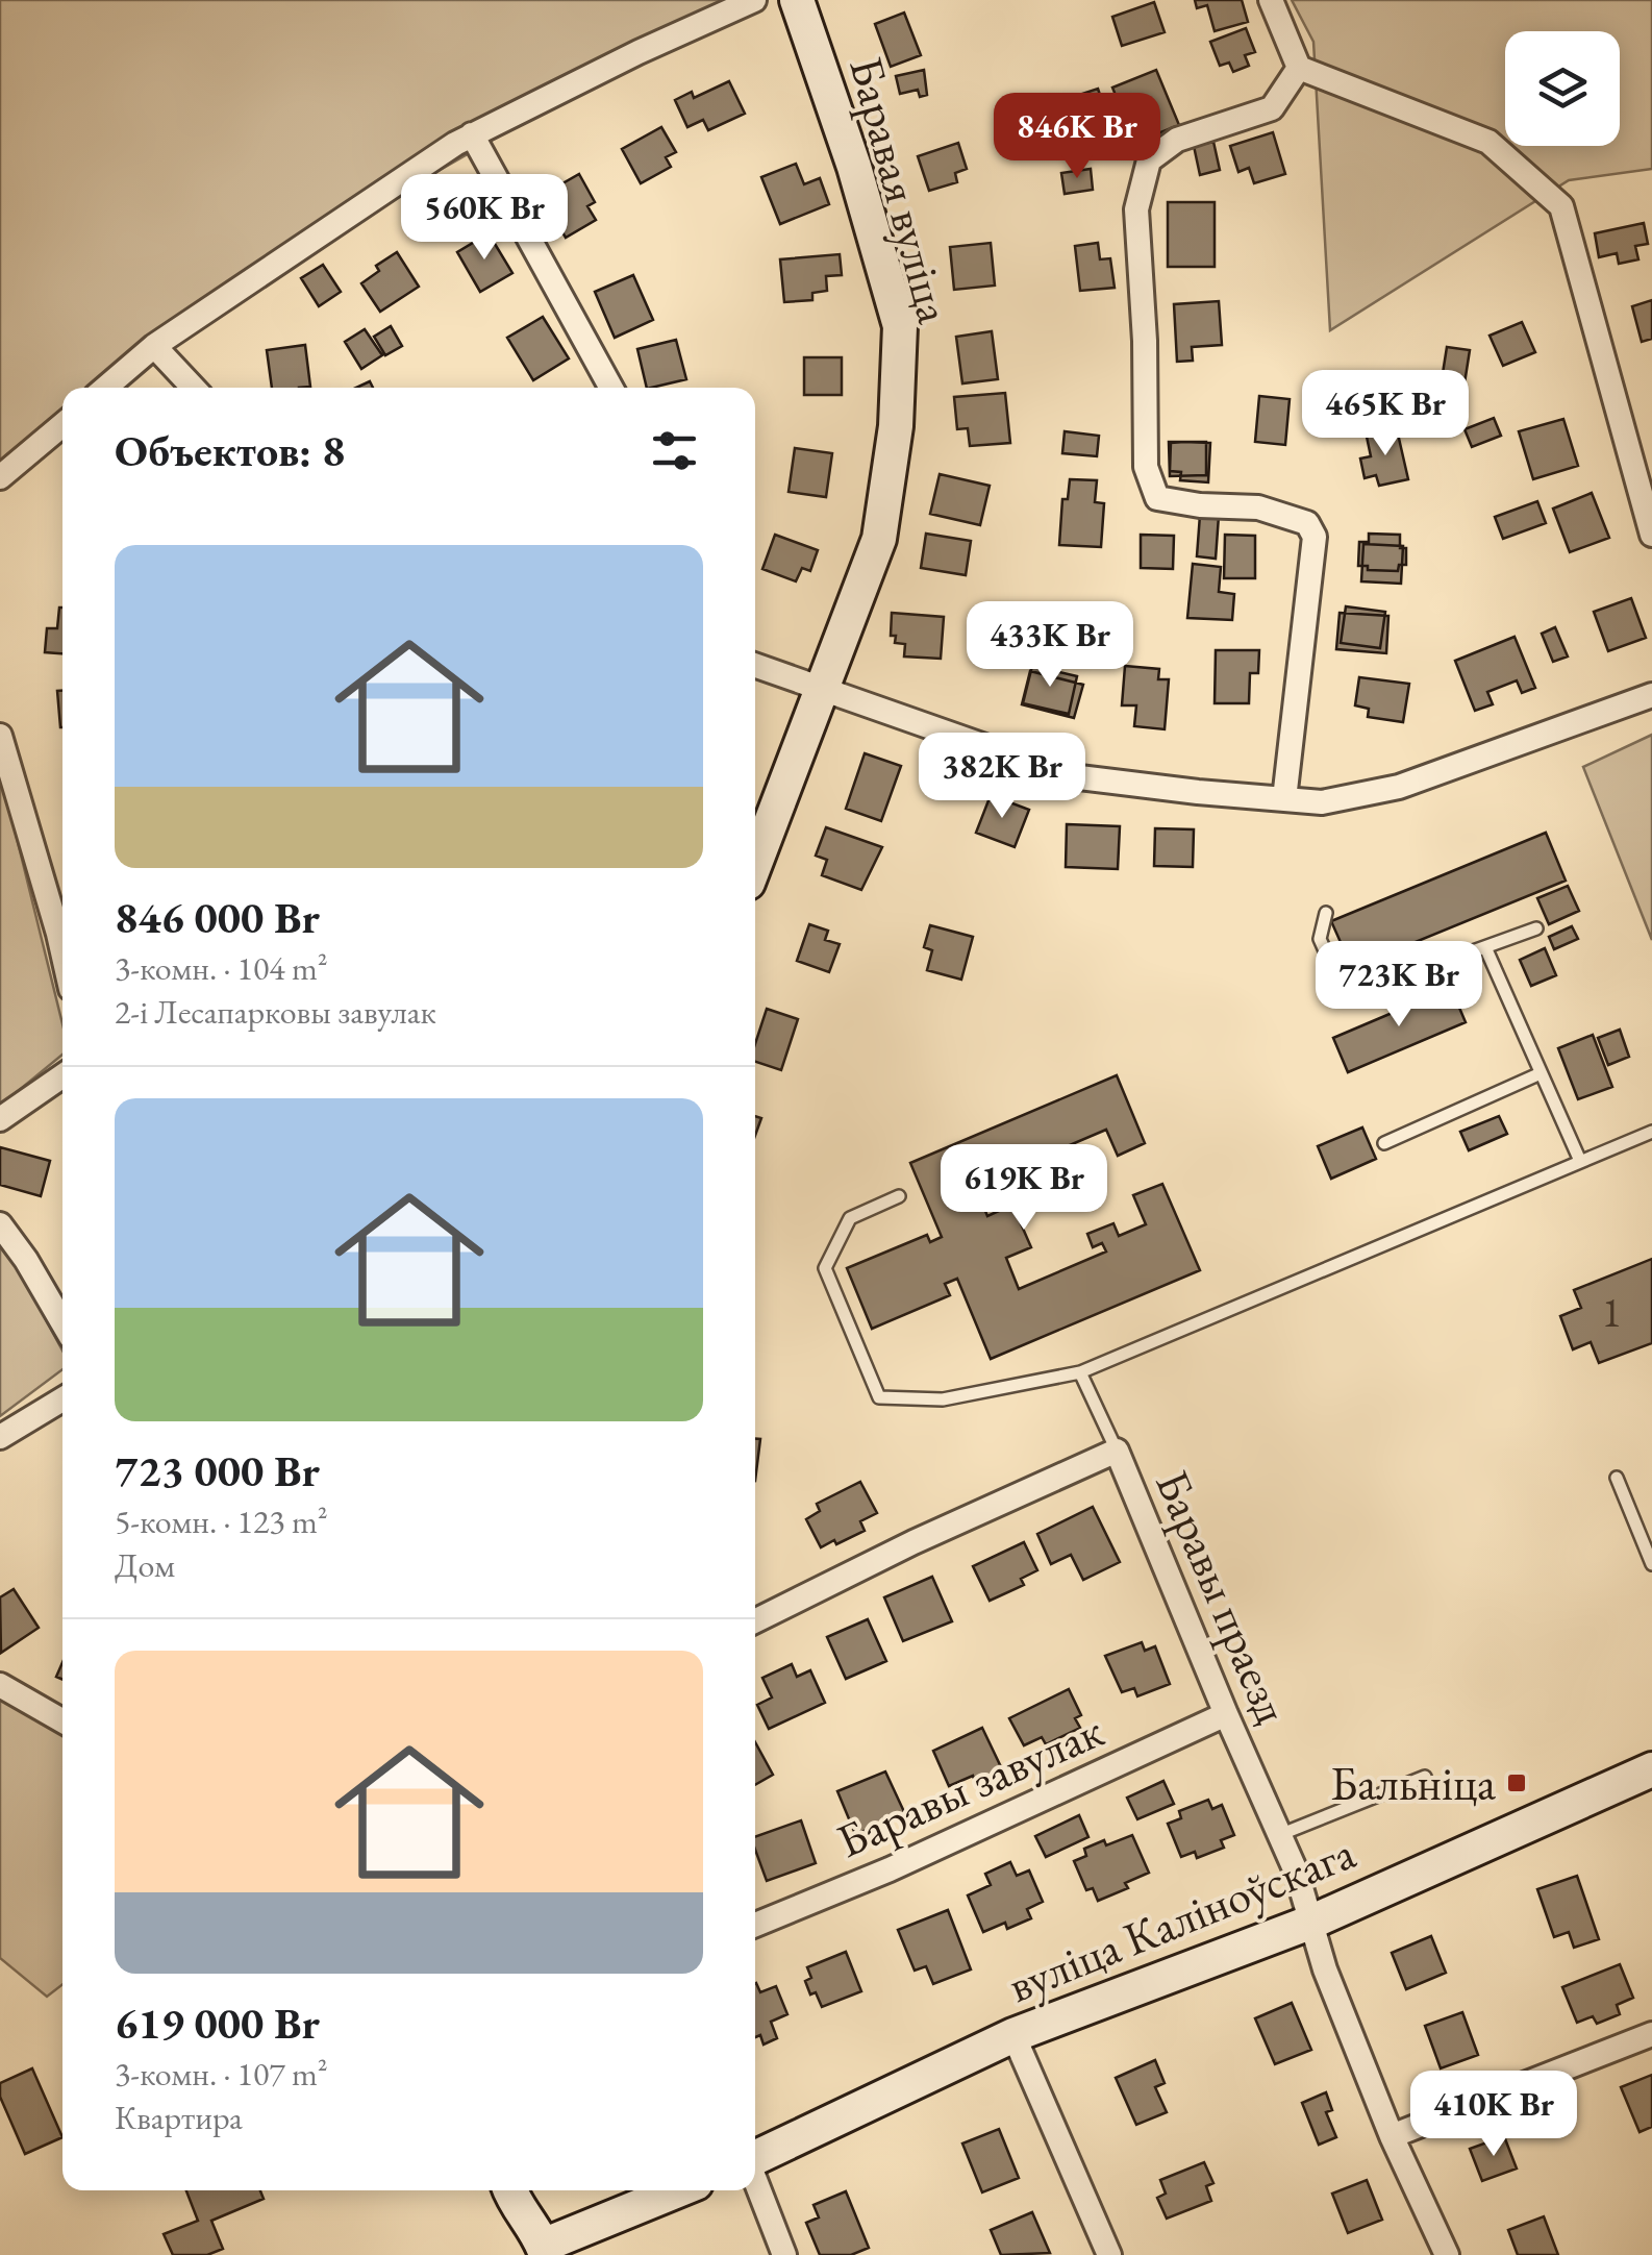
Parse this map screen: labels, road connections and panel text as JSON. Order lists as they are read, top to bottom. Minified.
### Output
{"streets":{"street":["Баравая вуліца","Баравы праезд","Баравы завулак","вуліца Каліноўскага"]},"crossings":[["Баравы праезд","Баравы завулак"],["Баравы праезд","вуліца Каліноўскага"]],"places":{"transit":["Бальніца"]},"house_numbers":["1"],"page":{"price":["846K Br","560K Br","465K Br","433K Br","382K Br","723K Br","619K Br","410K Br"],"heading":"Объектов: 8","list":[{"name":"846 000 Br","note":"3-комн. · 104 m² · 2-і Лесапарковы завулак"},{"name":"723 000 Br","note":"5-комн. · 123 m² · Дом"},{"name":"619 000 Br","note":"3-комн. · 107 m² · Квартира"}]}}
